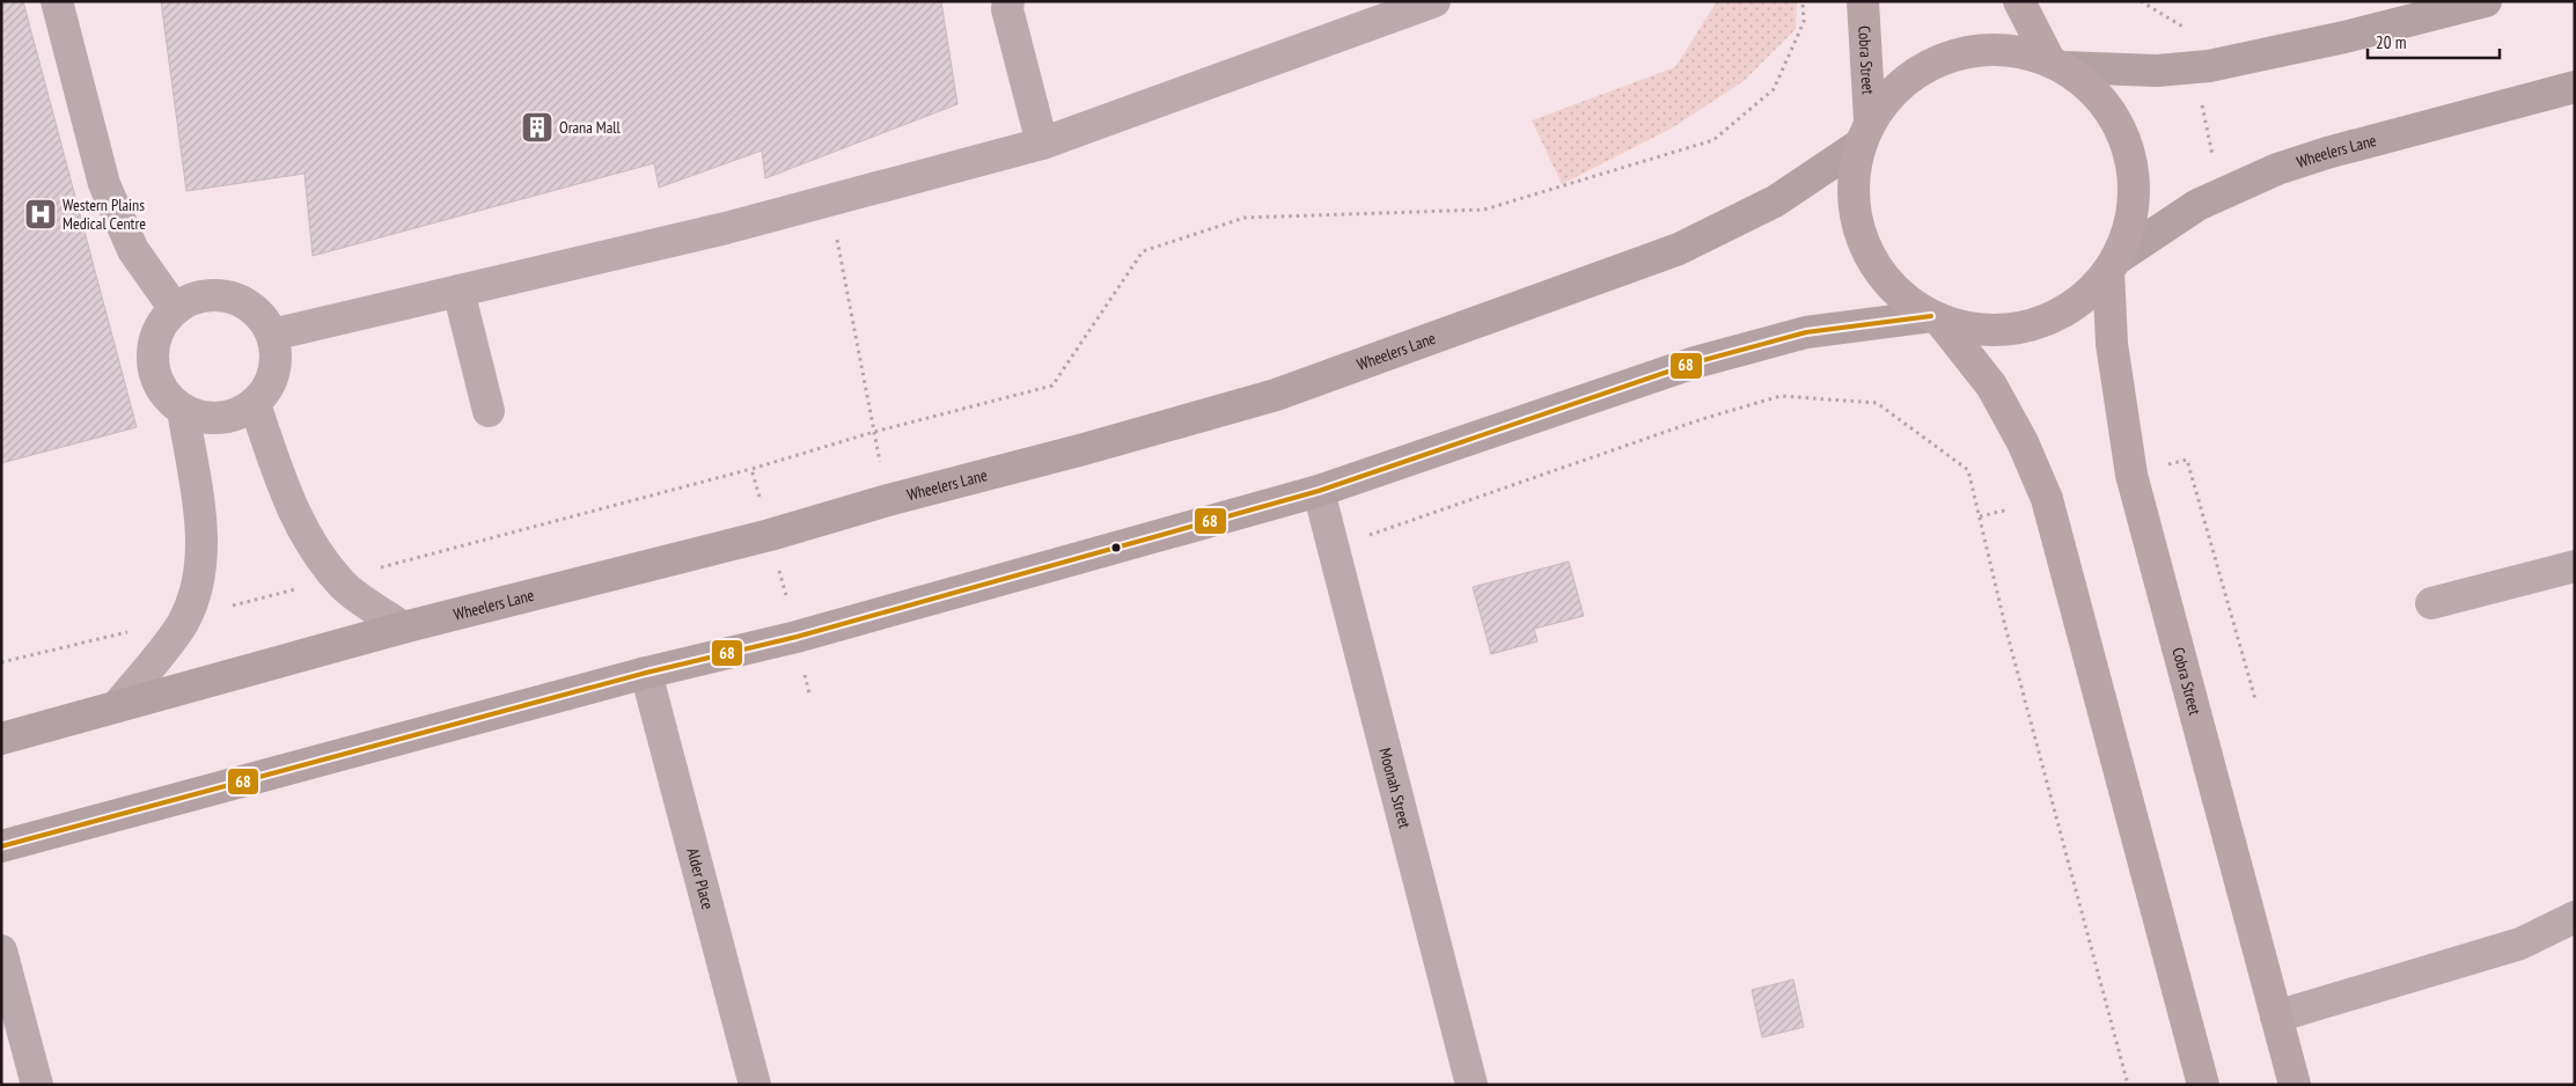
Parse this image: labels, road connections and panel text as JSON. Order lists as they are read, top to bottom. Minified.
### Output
{"streets":{"highway":["Cobra Street"],"main road":["Wheelers Lane"],"street":["Moonah Street","Alder Place"]},"crossings":[["Cobra Street","Wheelers Lane"]],"places":{"building":["Orana Mall"],"hospital":["Western Plains Medical Centre"]},"lines":["transit line 68"],"scale_bar":"20 m"}
